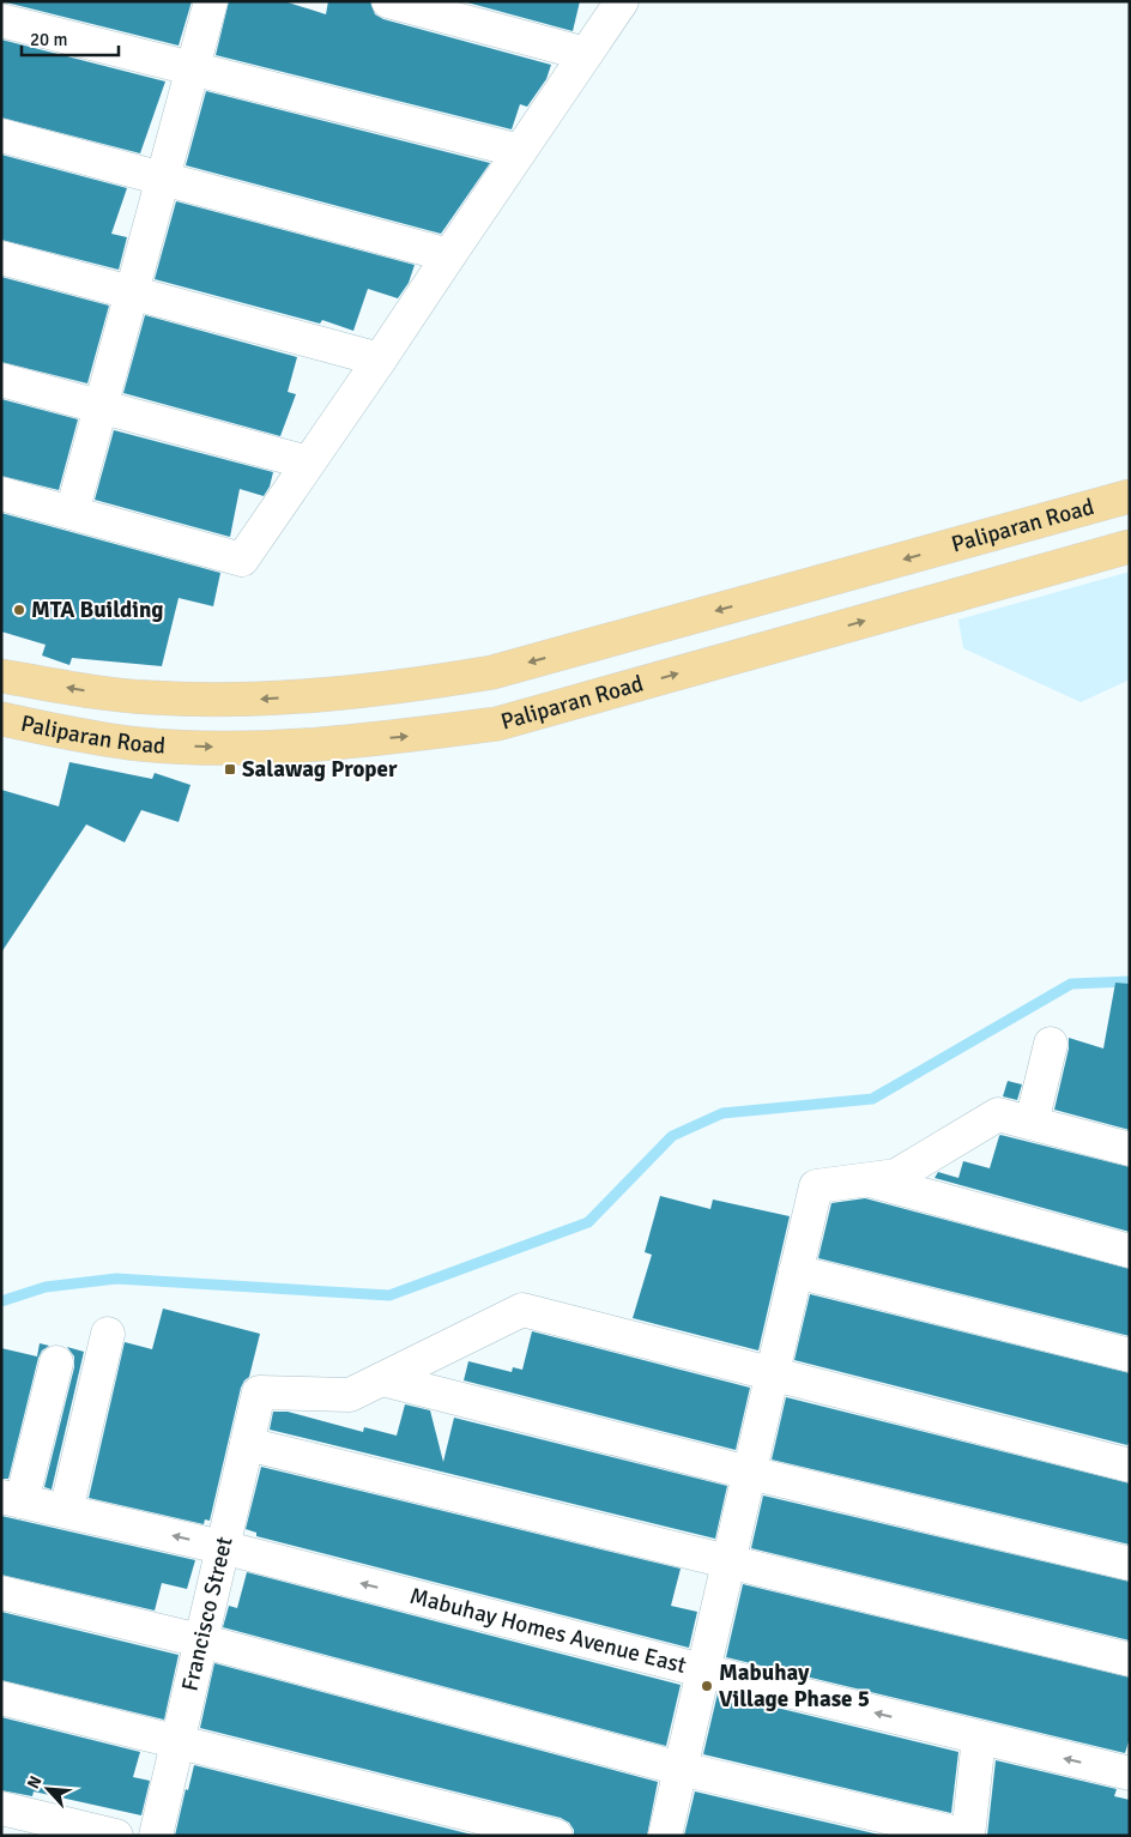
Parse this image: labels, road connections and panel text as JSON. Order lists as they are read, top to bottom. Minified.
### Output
{"streets":{"main road":["Paliparan Road"],"street":["Francisco Street","Mabuhay Homes Avenue East"]},"crossings":[["Francisco Street","Mabuhay Homes Avenue East"]],"places":{"other":["MTA Building","Mabuhay Village Phase 5"],"transit":["Salawag Proper"]},"scale_bar":"20 m","north":"top left"}
